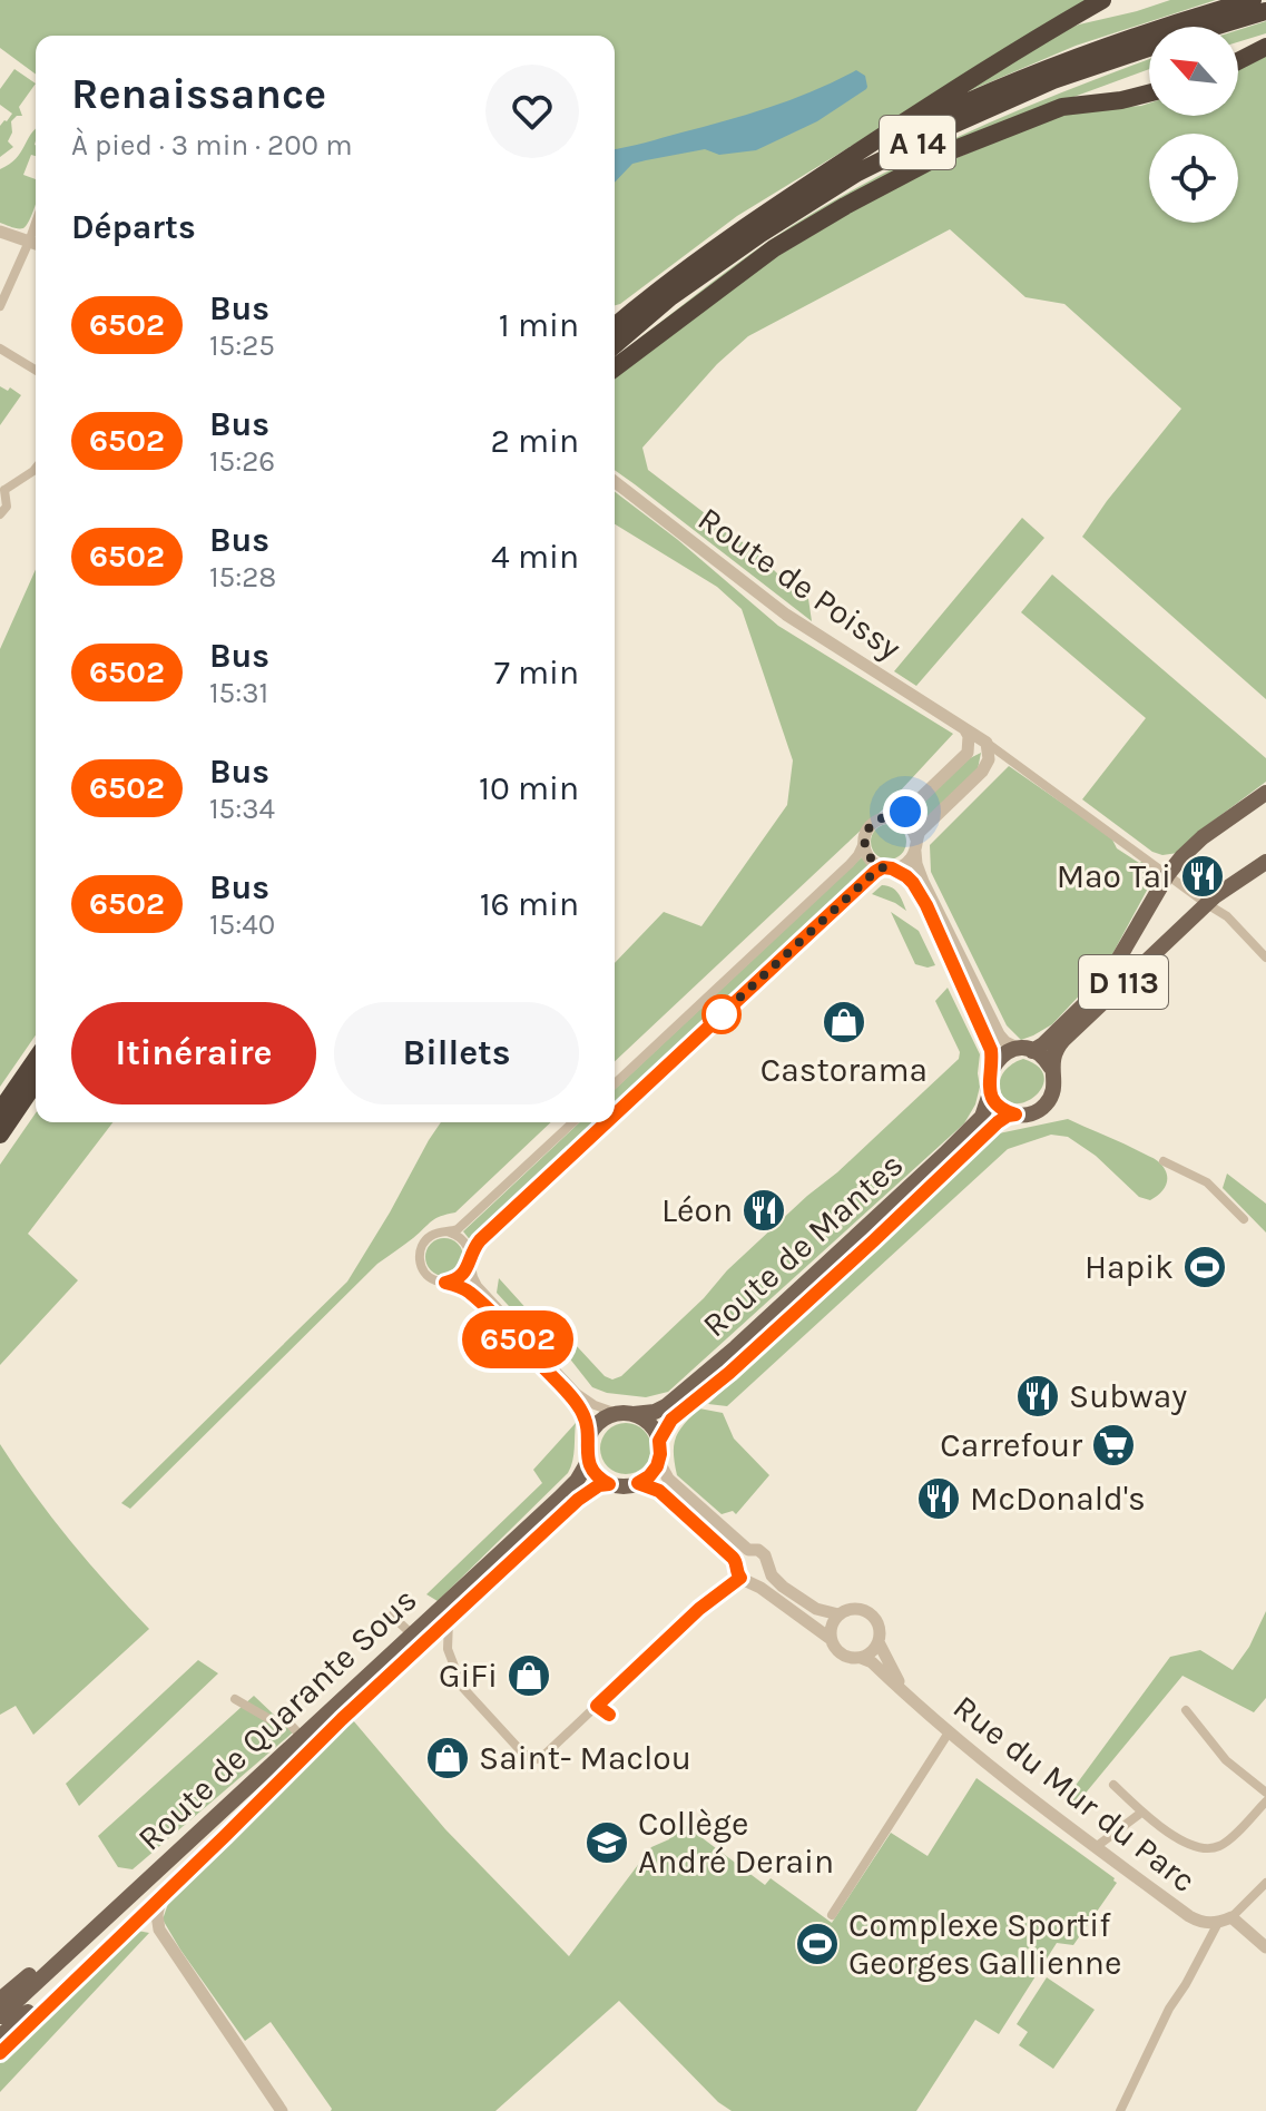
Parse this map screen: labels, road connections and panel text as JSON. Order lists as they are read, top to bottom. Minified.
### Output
{"streets":{"highway":["A 14"],"main road":["D 113","Route de Mantes","Route de Quarante Sous"],"street":["Route de Poissy","Rue du Mur du Parc"]},"crossings":[["Route de Poissy","D 113"],["D 113","Route de Mantes"],["Route de Mantes","Route de Quarante Sous"]],"places":{"restaurant":["Mao Tai","Léon","Subway","McDonald's"],"shop":["Castorama","GiFi","Saint- Maclou"],"sports":["Hapik","Complexe Sportif Georges Gallienne"],"supermarket":["Carrefour"],"school or university":["Collège André Derain"]},"lines":["bus line 6502"],"north":"top left","page":{"on_map":"6502","heading":[["Renaissance","À pied · 3 min · 200 m"],"Départs"],"list":[{"mark":"6502","name":"Bus","note":"15:25","value":"1 min"},{"mark":"6502","name":"Bus","note":"15:26","value":"2 min"},{"mark":"6502","name":"Bus","note":"15:28","value":"4 min"},{"mark":"6502","name":"Bus","note":"15:31","value":"7 min"},{"mark":"6502","name":"Bus","note":"15:34","value":"10 min"},{"mark":"6502","name":"Bus","note":"15:40","value":"16 min"}],"buttons":["Itinéraire","Billets"]}}
